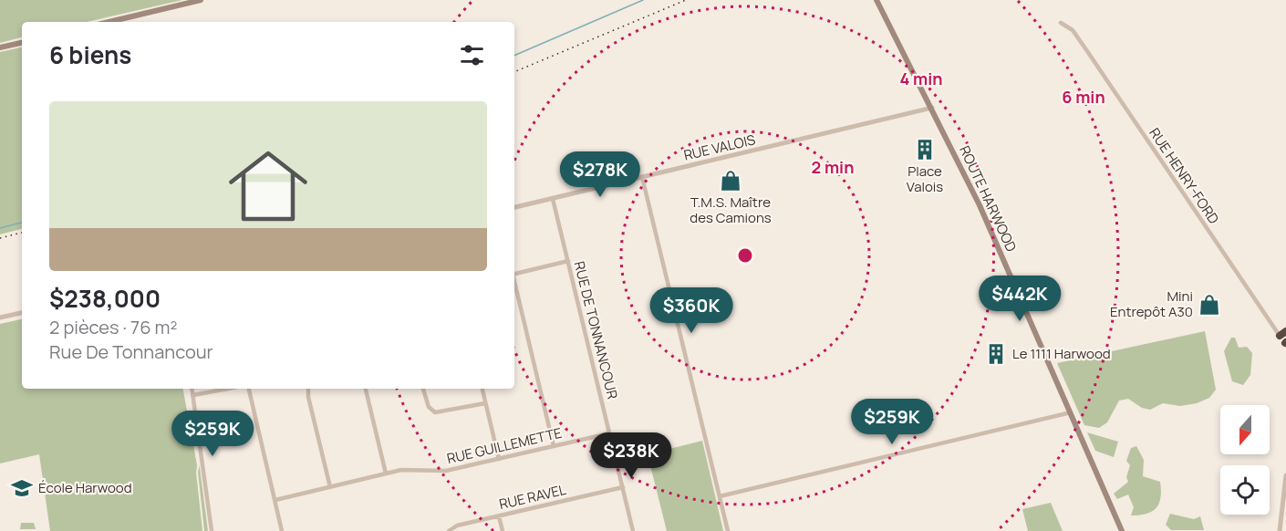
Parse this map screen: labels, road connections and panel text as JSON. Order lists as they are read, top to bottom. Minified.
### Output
{"streets":{"main road":["ROUTE HARWOOD"],"street":["RUE VALOIS","RUE HENRY-FORD","RUE DE TONNANCOUR","RUE GUILLEMETTE","RUE RAVEL"]},"crossings":[["RUE VALOIS","ROUTE HARWOOD"],["RUE VALOIS","RUE DE TONNANCOUR"],["RUE DE TONNANCOUR","RUE GUILLEMETTE"],["RUE DE TONNANCOUR","RUE RAVEL"]],"places":{"building":["Place Valois","Le 1111 Harwood"],"shop":["T.M.S. Maître des Camions","Mini Entrepôt A30"],"school or university":["École Harwood"]},"north":"bottom","page":{"heading":"6 biens","list":[{"name":"$238,000","note":"2 pièces · 76 m² · Rue De Tonnancour"}],"price":["$278K","$442K","$360K","$259K","$259K","$238K"]},"rings":["4 min","6 min","2 min"]}
